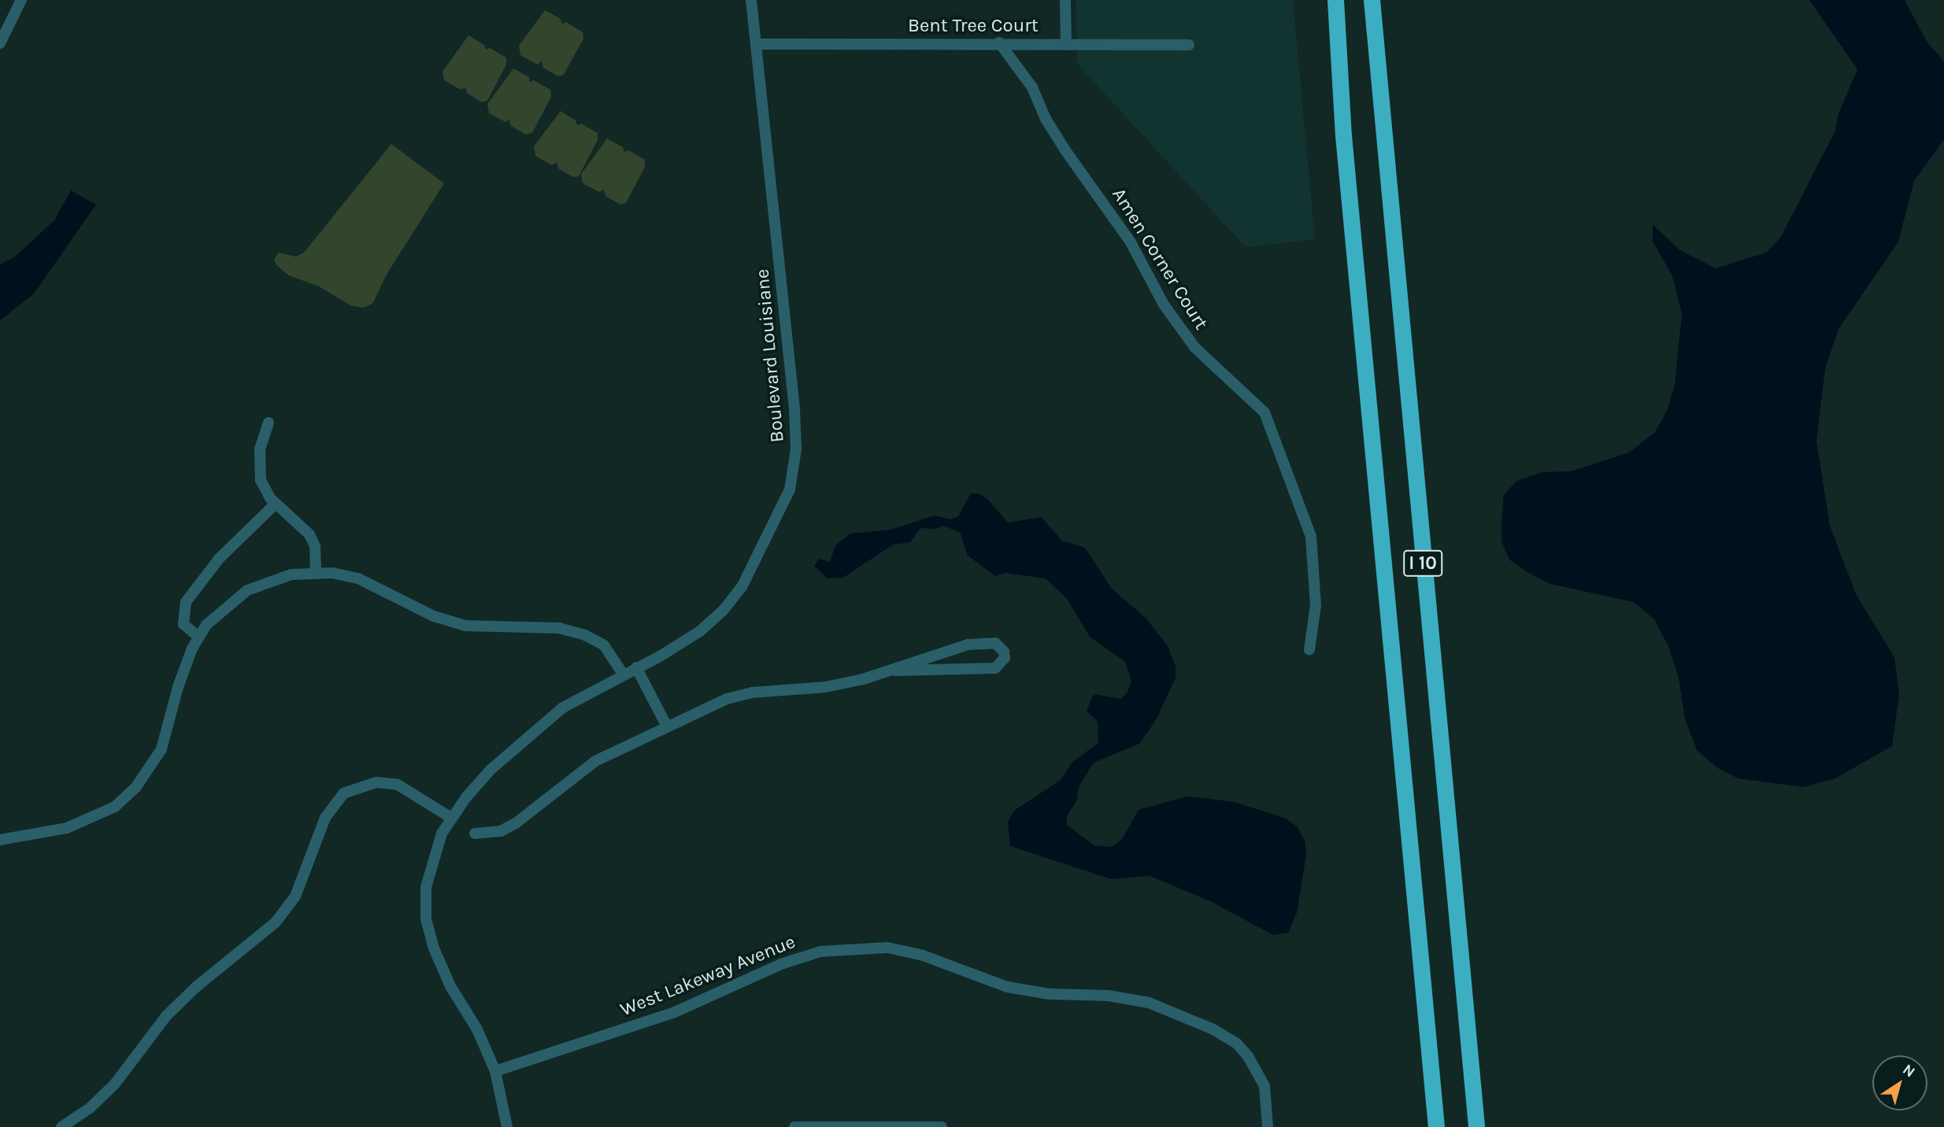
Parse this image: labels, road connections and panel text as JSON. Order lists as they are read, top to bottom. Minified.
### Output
{"streets":{"highway":["I 10"],"street":["Bent Tree Court","Amen Corner Court","Boulevard Louisiane","West Lakeway Avenue"]},"crossings":[["Bent Tree Court","Amen Corner Court"],["Bent Tree Court","Boulevard Louisiane"],["Boulevard Louisiane","West Lakeway Avenue"]],"north":"top right"}
